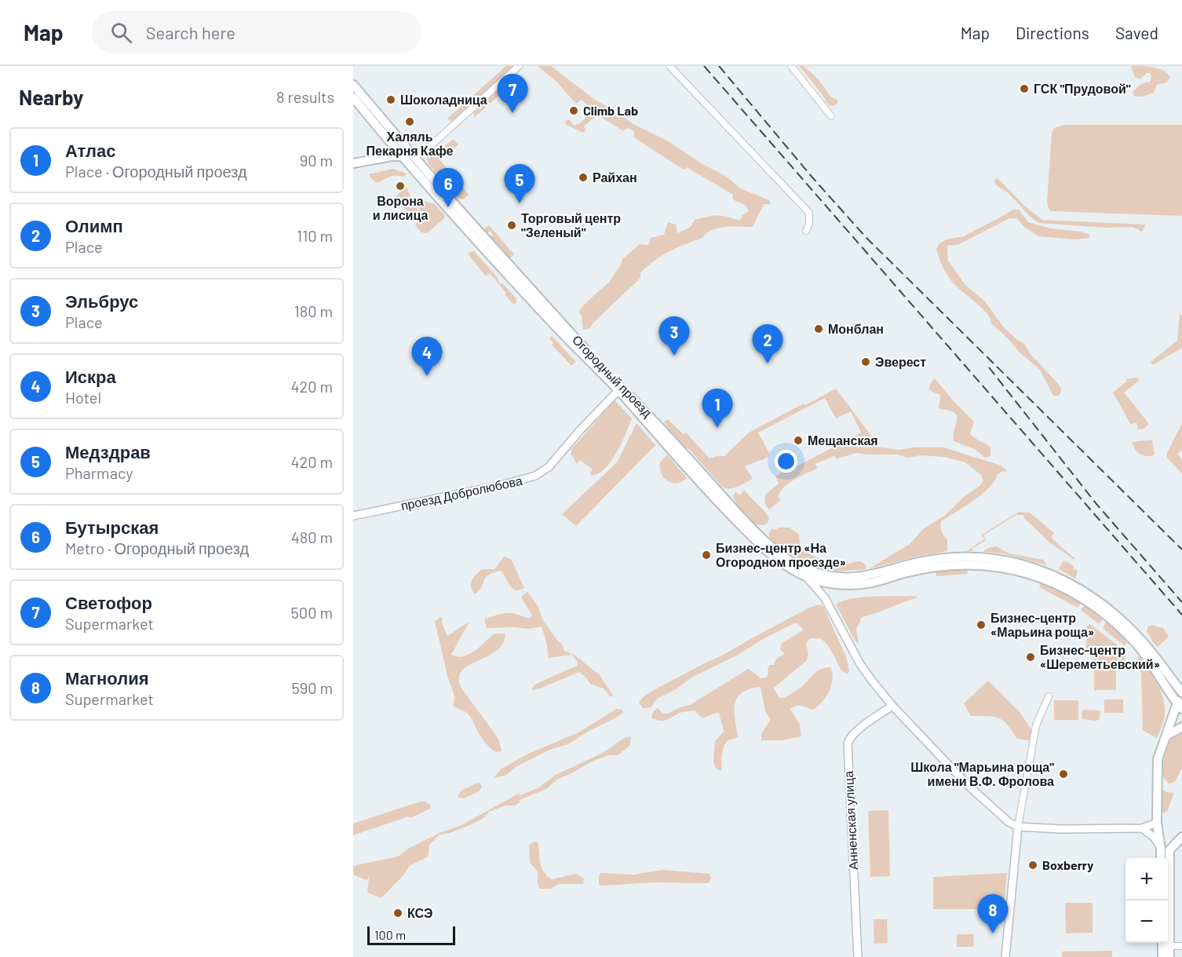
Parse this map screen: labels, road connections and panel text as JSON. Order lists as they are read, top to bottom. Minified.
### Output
{"streets":{"main road":["Огородный проезд"],"street":["проезд Добролюбова","Анненская улица"]},"crossings":[["Огородный проезд","проезд Добролюбова"]],"places":["ГСК \"Прудовой\"","Шоколадница","Climb Lab","Халяль Пекарня Кафе","Райхан","Ворона и лисица","Торговый центр \"Зеленый\"","Монблан","Эверест","Мещанская","Бизнес-центр «На Огородном проезде»","Бизнес-центр «Марьина роща»","Бизнес-центр «Шереметьевский»","Школа \"Марьина роща\" имени В.Ф. Фролова","Boxberry","КСЭ"],"scale_bar":"100 m","page":{"header":"Map","search":"Search here","nav":["Map","Directions","Saved"],"heading":["Nearby","8 results"],"pins":["7","5","6","3","2","4","1","8"],"list":[{"mark":"1","name":"Атлас","note":"Place · Огородный проезд","value":"90 m"},{"mark":"2","name":"Олимп","note":"Place","value":"110 m"},{"mark":"3","name":"Эльбрус","note":"Place","value":"180 m"},{"mark":"4","name":"Искра","note":"Hotel","value":"420 m"},{"mark":"5","name":"Медздрав","note":"Pharmacy","value":"420 m"},{"mark":"6","name":"Бутырская","note":"Metro · Огородный проезд","value":"480 m"},{"mark":"7","name":"Светофор","note":"Supermarket","value":"500 m"},{"mark":"8","name":"Магнолия","note":"Supermarket","value":"590 m"}],"map_buttons":["+","−"],"scale":"100 m"}}
